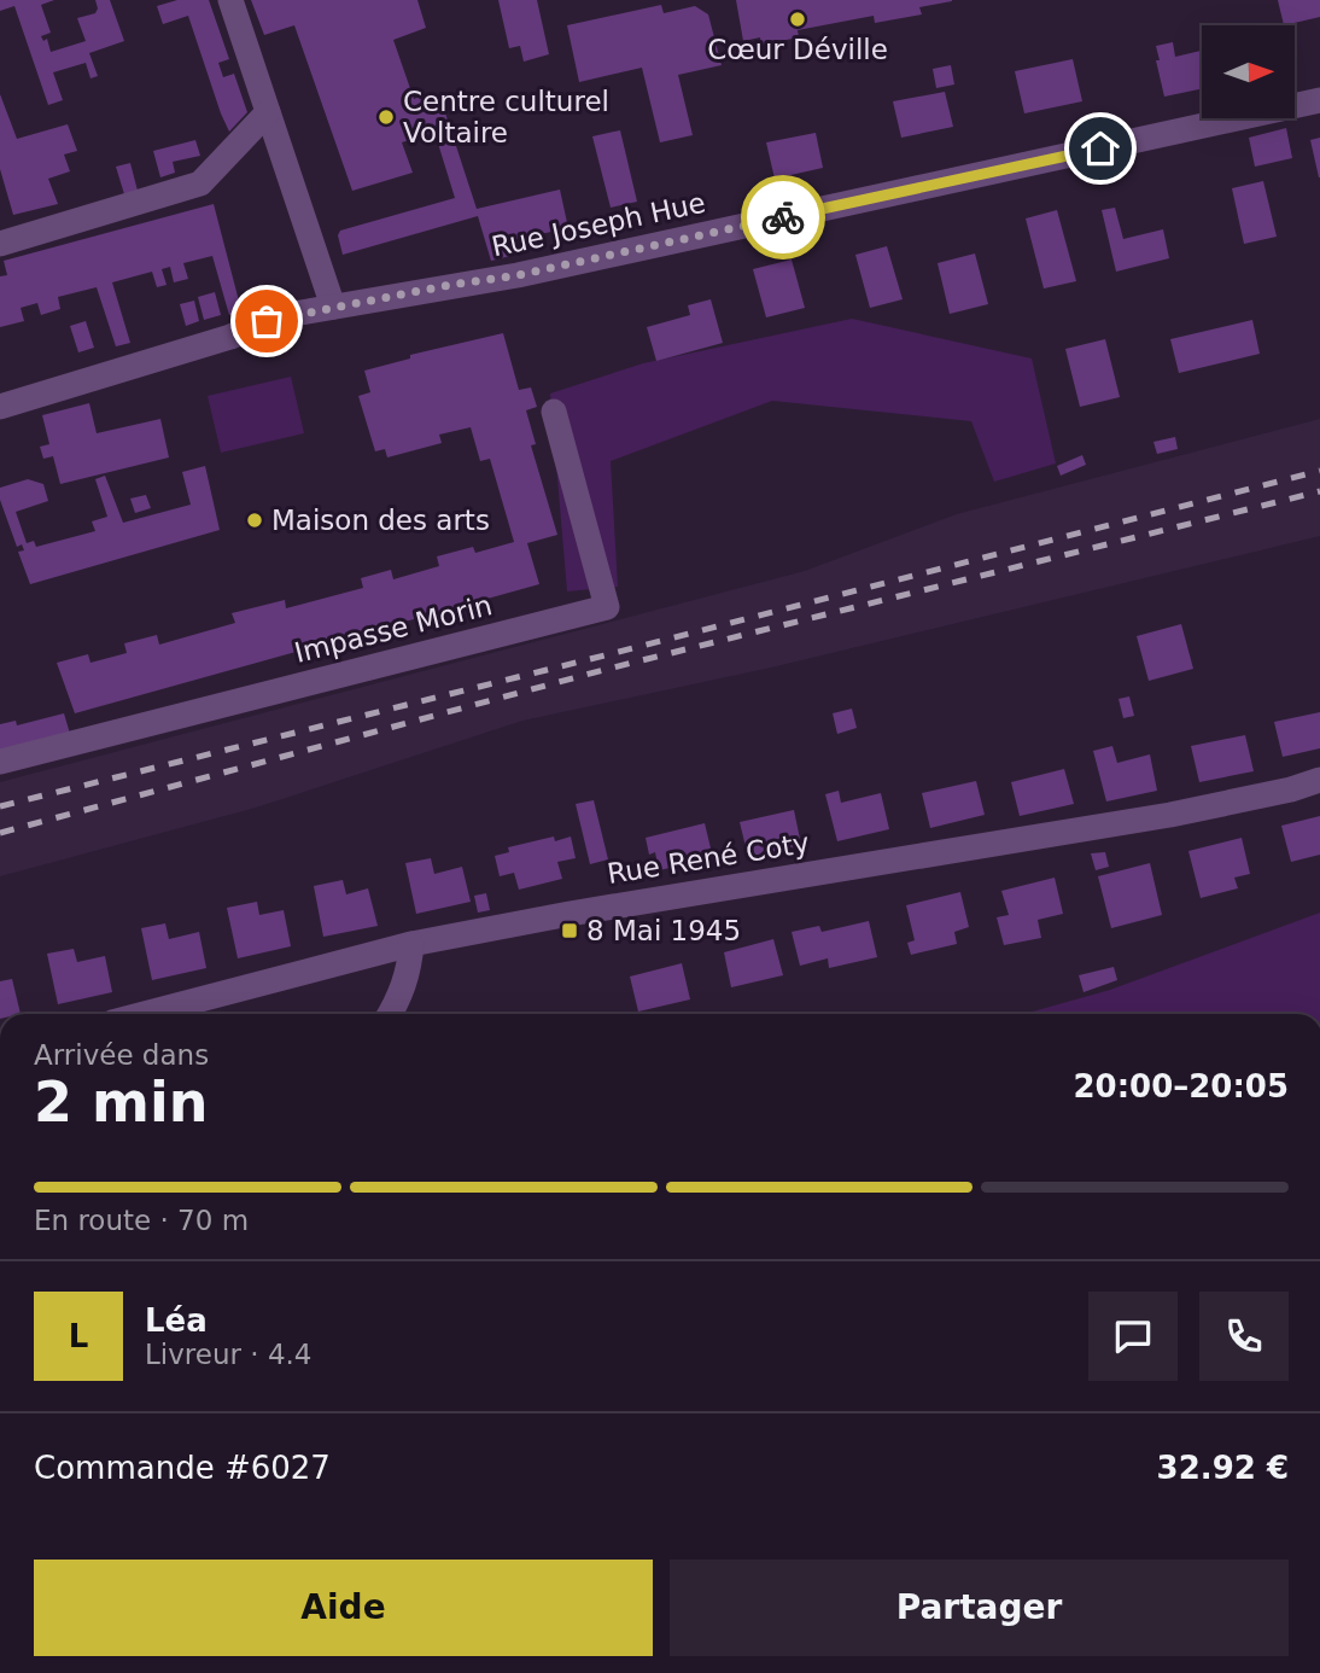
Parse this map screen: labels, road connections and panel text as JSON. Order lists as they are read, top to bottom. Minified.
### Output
{"streets":{"street":["Rue Joseph Hue","Impasse Morin","Rue René Coty"]},"places":{"other":["Cœur Déville","Centre culturel Voltaire","Maison des arts"],"transit":["8 Mai 1945"]},"north":"right","page":{"heading":["2 min","Arrivée dans","20:00–20:05"],"panel":["Léa","Livreur · 4.4","Commande #6027","32.92 €"],"bar":"En route · 70 m","round":"L","buttons":["Aide","Partager"]}}
